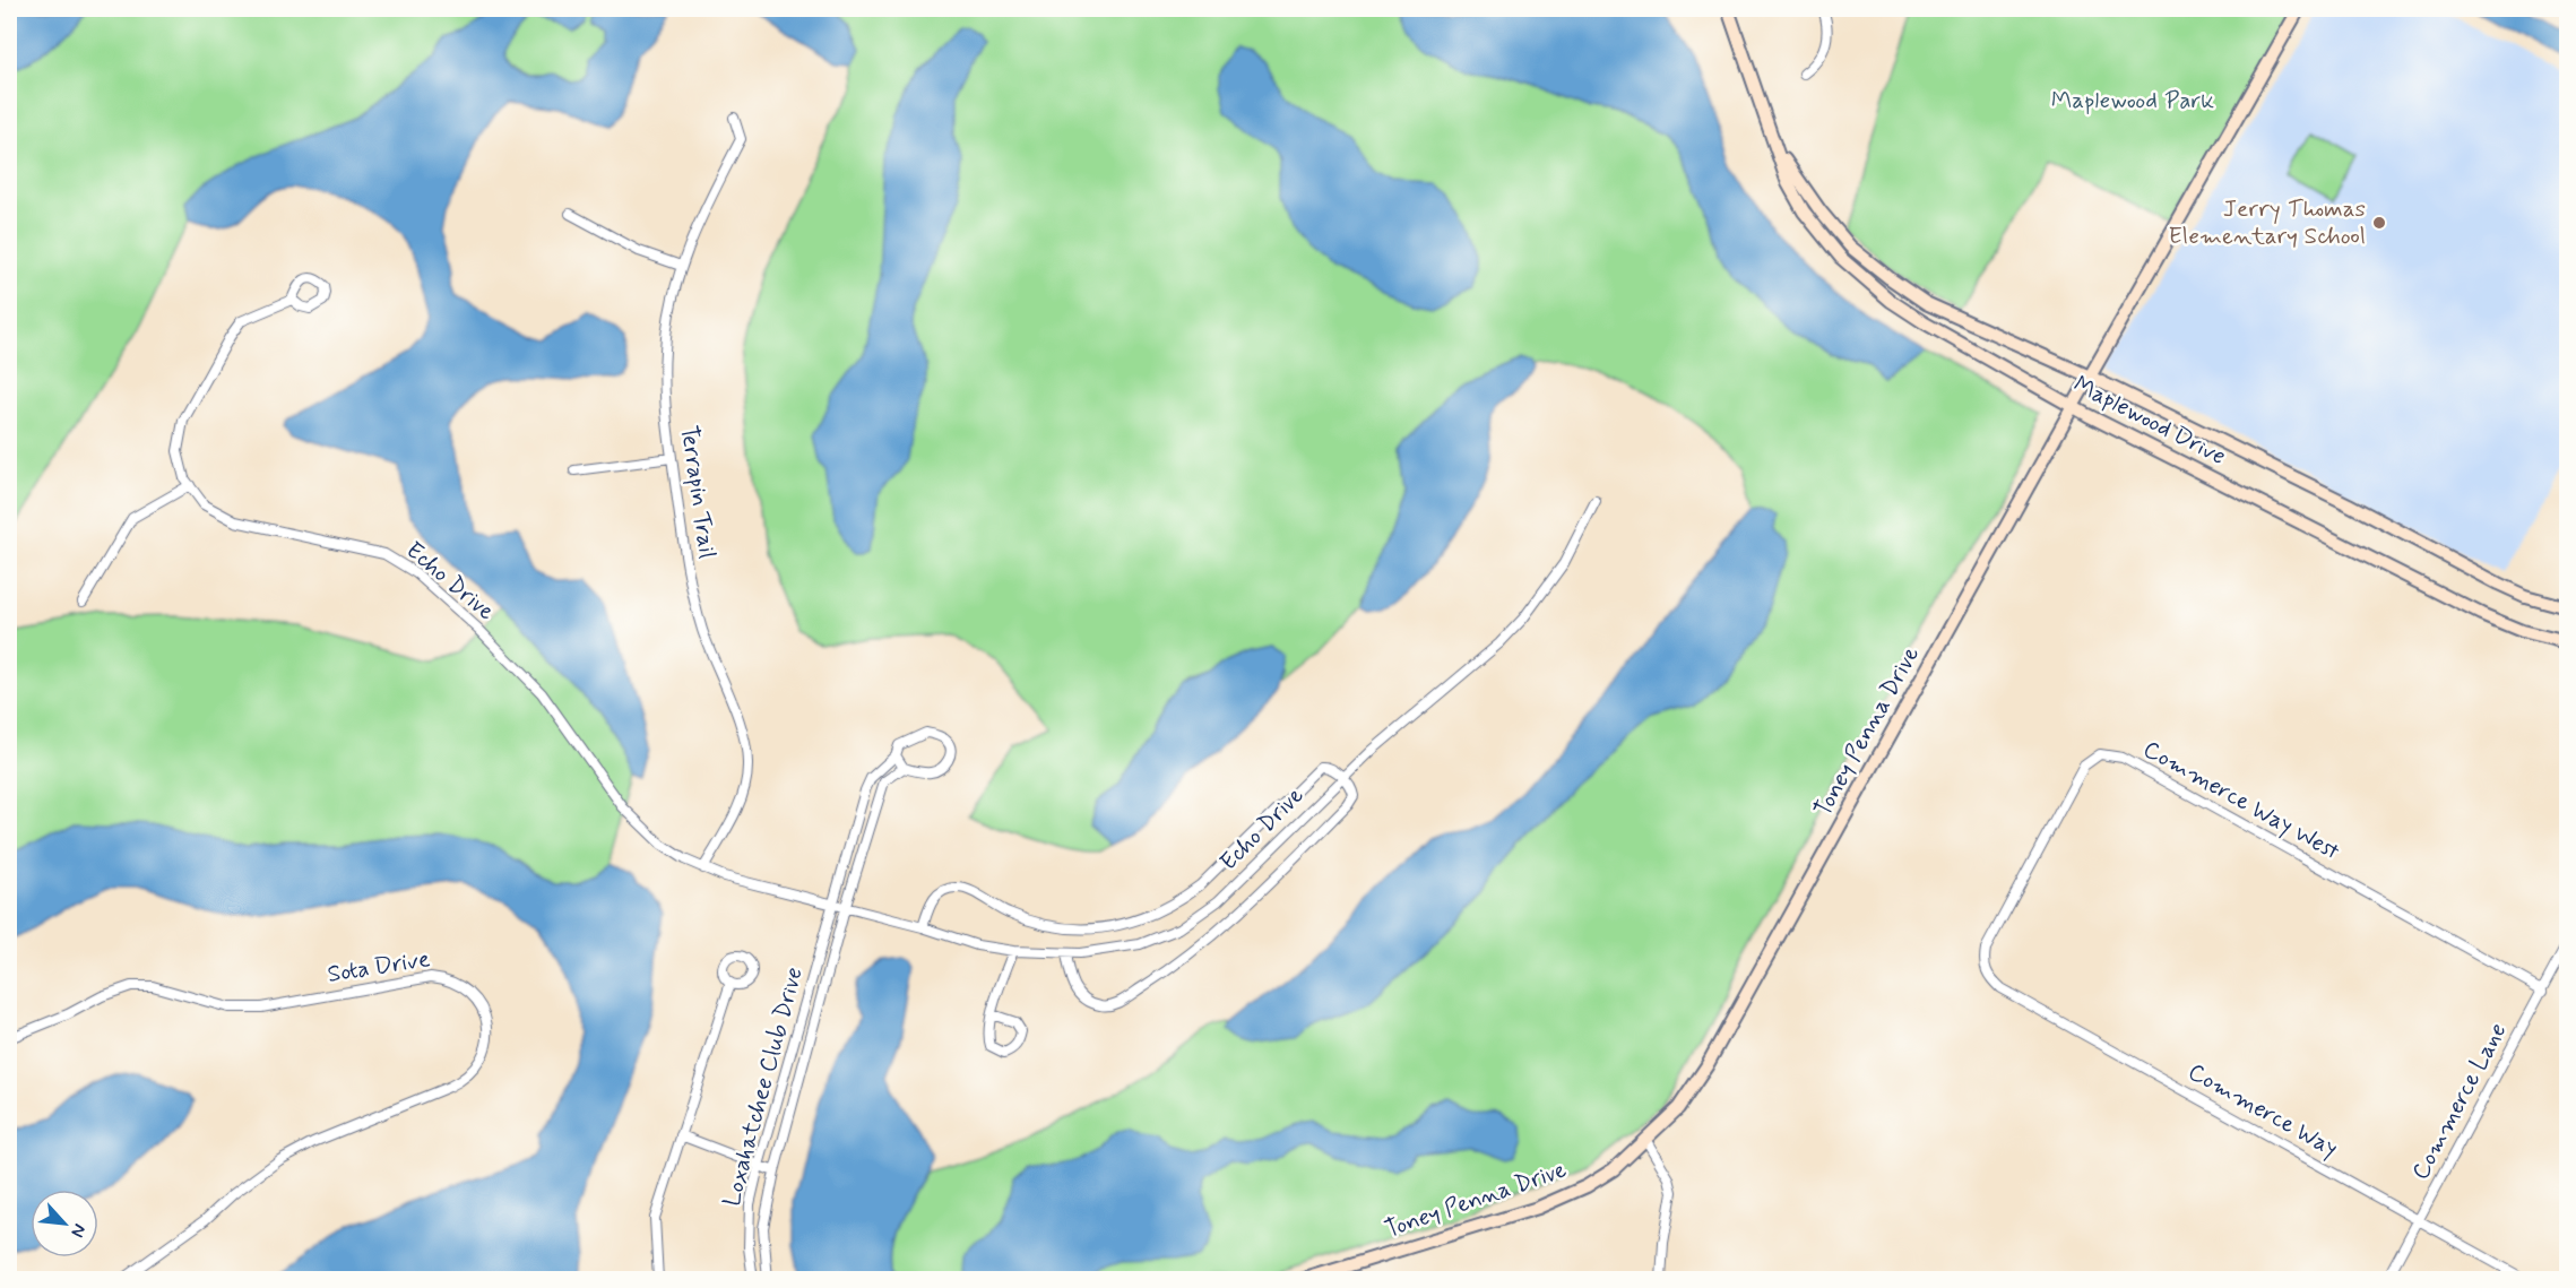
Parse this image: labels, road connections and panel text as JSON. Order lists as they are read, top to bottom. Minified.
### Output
{"streets":{"street":["Maplewood Drive","Terrapin Trail","Echo Drive","Toney Penna Drive","Commerce Way West","Sota Drive","Loxahatchee Club Drive","Commerce Lane","Commerce Way"]},"crossings":[["Maplewood Drive","Toney Penna Drive"],["Terrapin Trail","Echo Drive"],["Echo Drive","Loxahatchee Club Drive"],["Commerce Way West","Commerce Lane"],["Commerce Way West","Commerce Way"],["Commerce Lane","Commerce Way"]],"parks":["Maplewood Park"],"places":["Jerry Thomas Elementary School"],"north":"bottom right"}
